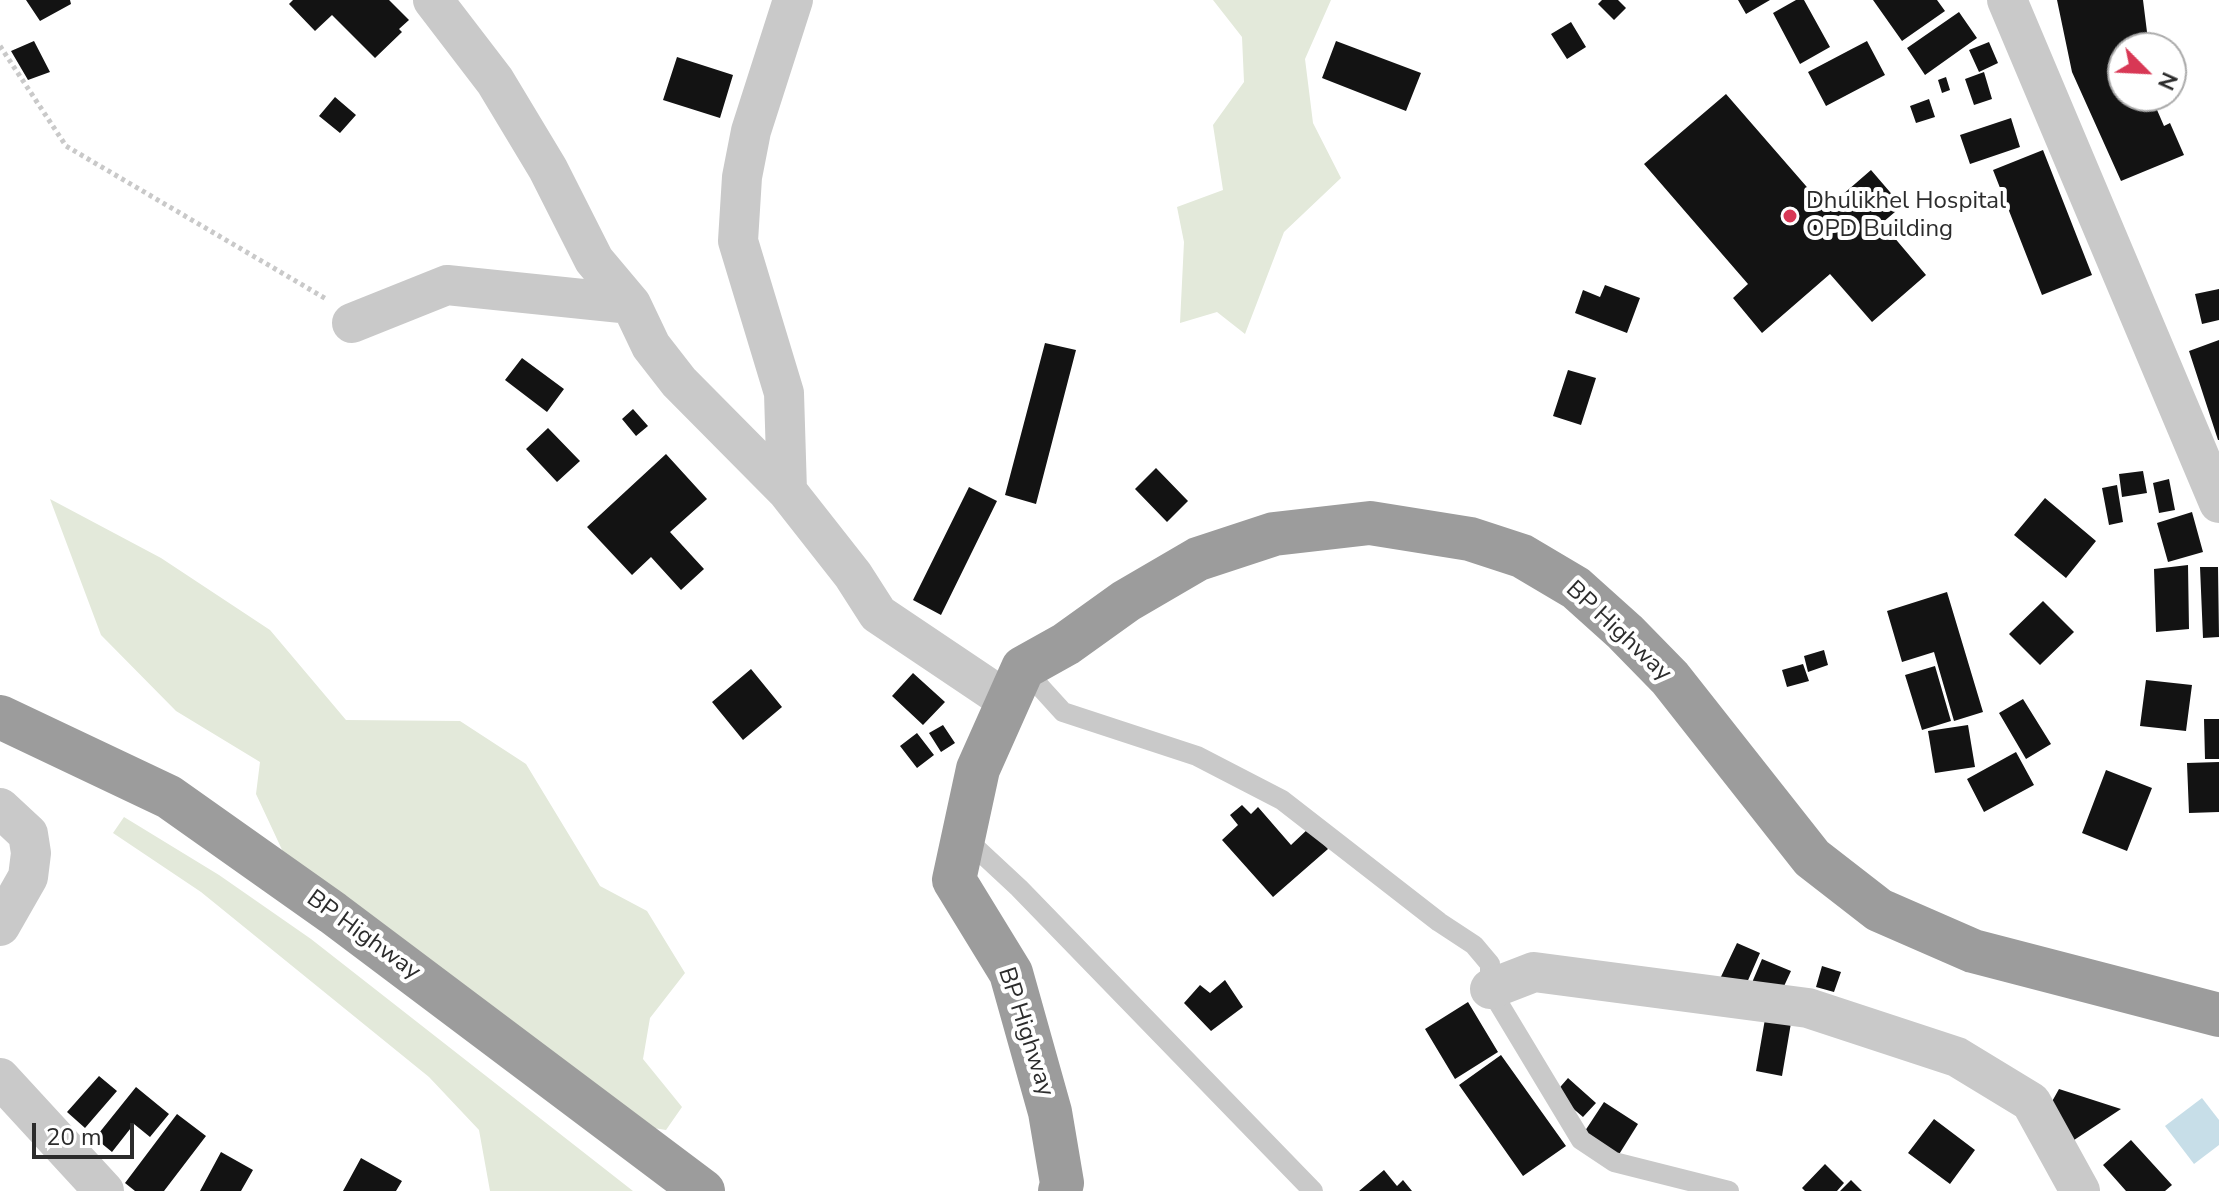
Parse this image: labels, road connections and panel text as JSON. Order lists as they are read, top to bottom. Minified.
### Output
{"streets":{"highway":["BP Highway"]},"places":["Dhulikhel Hospital OPD Building"],"scale_bar":"20 m","north":"bottom right"}
